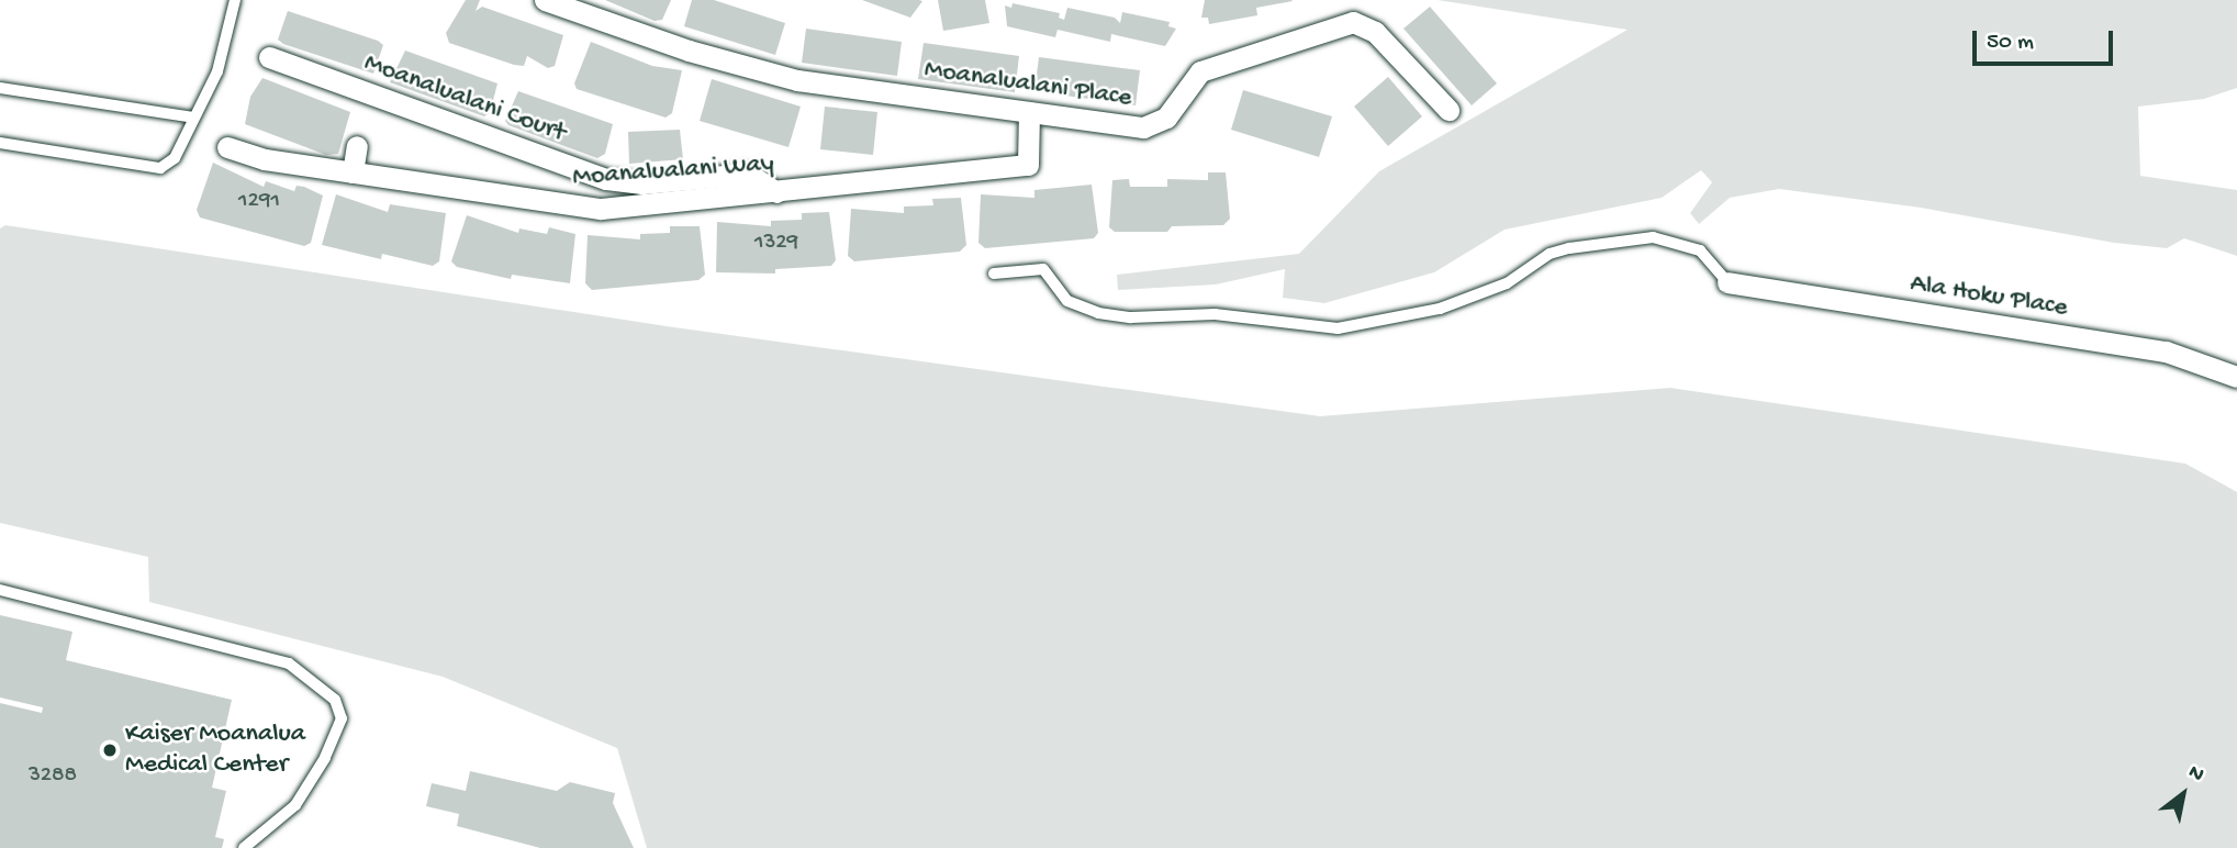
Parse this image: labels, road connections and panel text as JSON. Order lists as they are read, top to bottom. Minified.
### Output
{"streets":{"street":["Moanalualani Place","Moanalualani Court","Moanalualani Way","Ala Hoku Place"]},"crossings":[["Moanalualani Place","Moanalualani Way"],["Moanalualani Court","Moanalualani Way"]],"places":["Kaiser Moanalua Medical Center"],"house_numbers":["1291","1329","3288"],"scale_bar":"50 m","north":"top right"}
